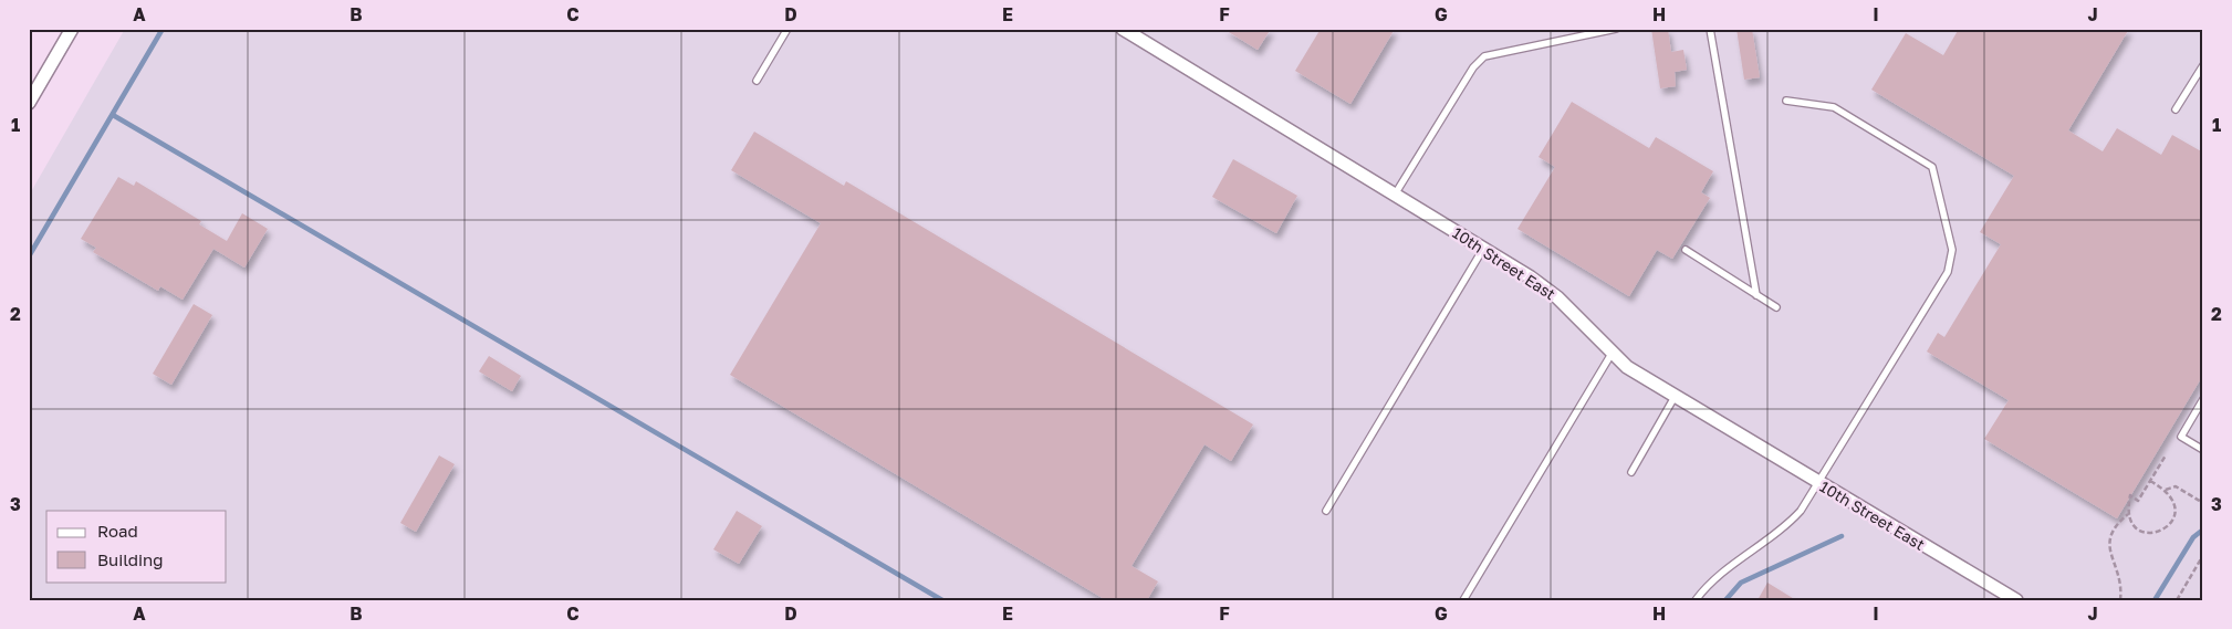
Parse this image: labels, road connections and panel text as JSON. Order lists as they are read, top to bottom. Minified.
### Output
{"streets":{"street":["10th Street East"]},"legend":["Road","Building"],"grid":{"columns":["A","B","C","D","E","F","G","H","I","J"],"rows":["1","2","3"]}}
